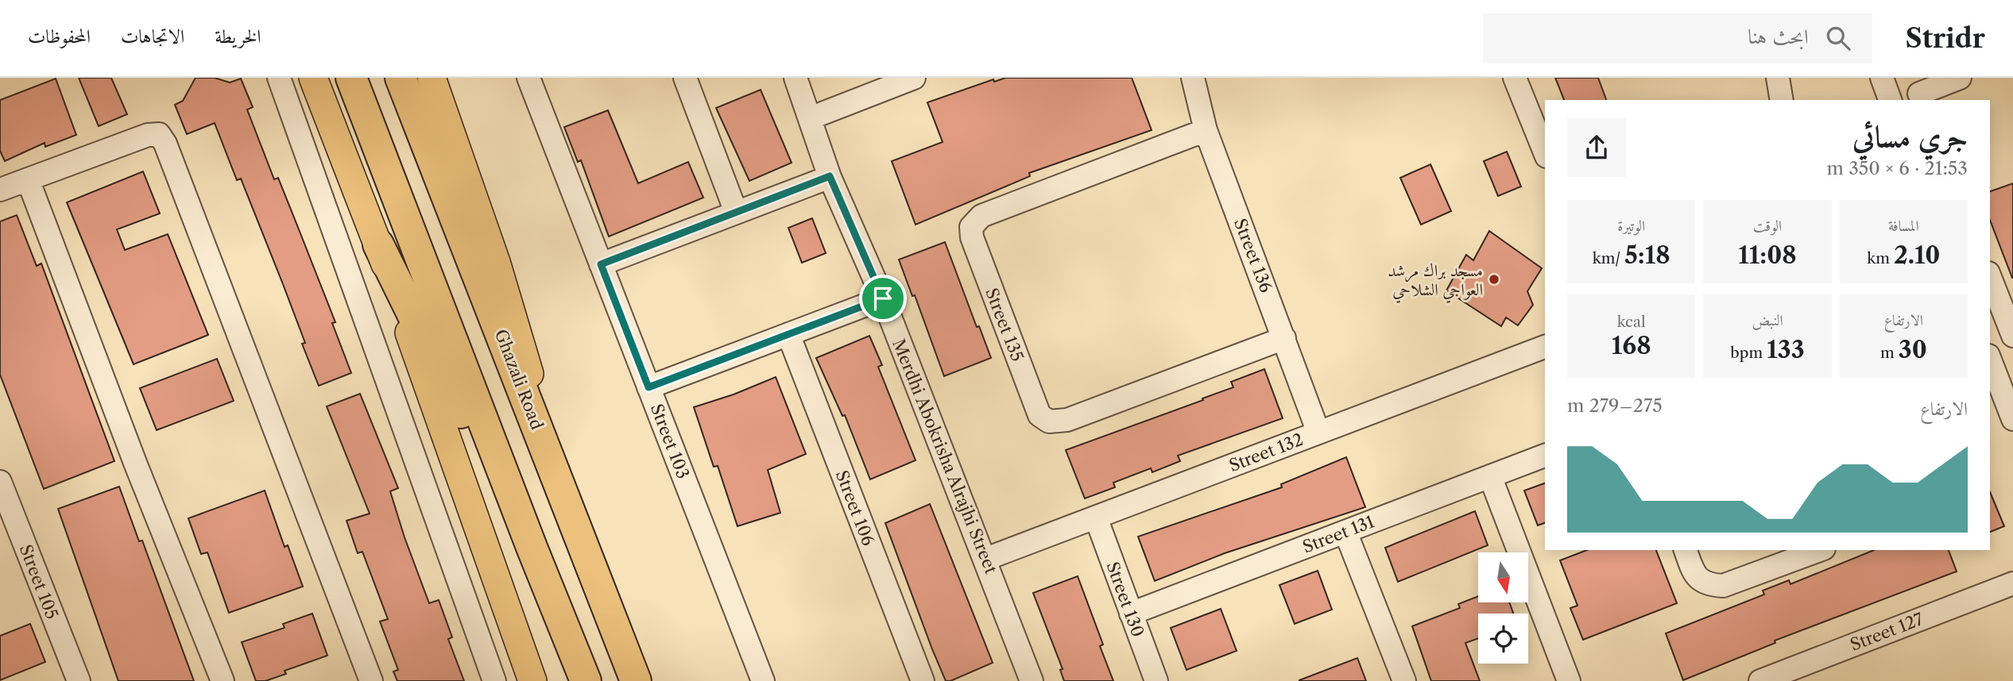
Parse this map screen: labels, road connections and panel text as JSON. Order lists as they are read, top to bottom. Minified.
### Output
{"streets":{"highway":["Ghazali Road"],"street":["Street 136","Street 135","Street 103","Street 132","Merdhi Abokrisha Alrajhi Street","Street 106","Street 131","Street 105","Street 130","Street 127"]},"crossings":[["Street 136","Street 135"],["Street 136","Street 132"],["Street 132","Merdhi Abokrisha Alrajhi Street"],["Street 132","Street 130"],["Street 131","Street 130"]],"places":["مسجد براك مرشد العواجي الشلاحي"],"north":"bottom","page":{"header":"Stridr","search":"ابحث هنا","nav":["الخريطة","الاتجاهات","المحفوظات"],"heading":["جري مسائي","21:53 · 6 × 350 m"],"stats":[["المسافة","2.10 km"],["الوقت","11:08"],["الوتيرة","5:18 /km"],["الارتفاع","30 m"],["النبض","133 bpm"],["kcal","168"]],"chart":["الارتفاع","275–279 m"]}}
